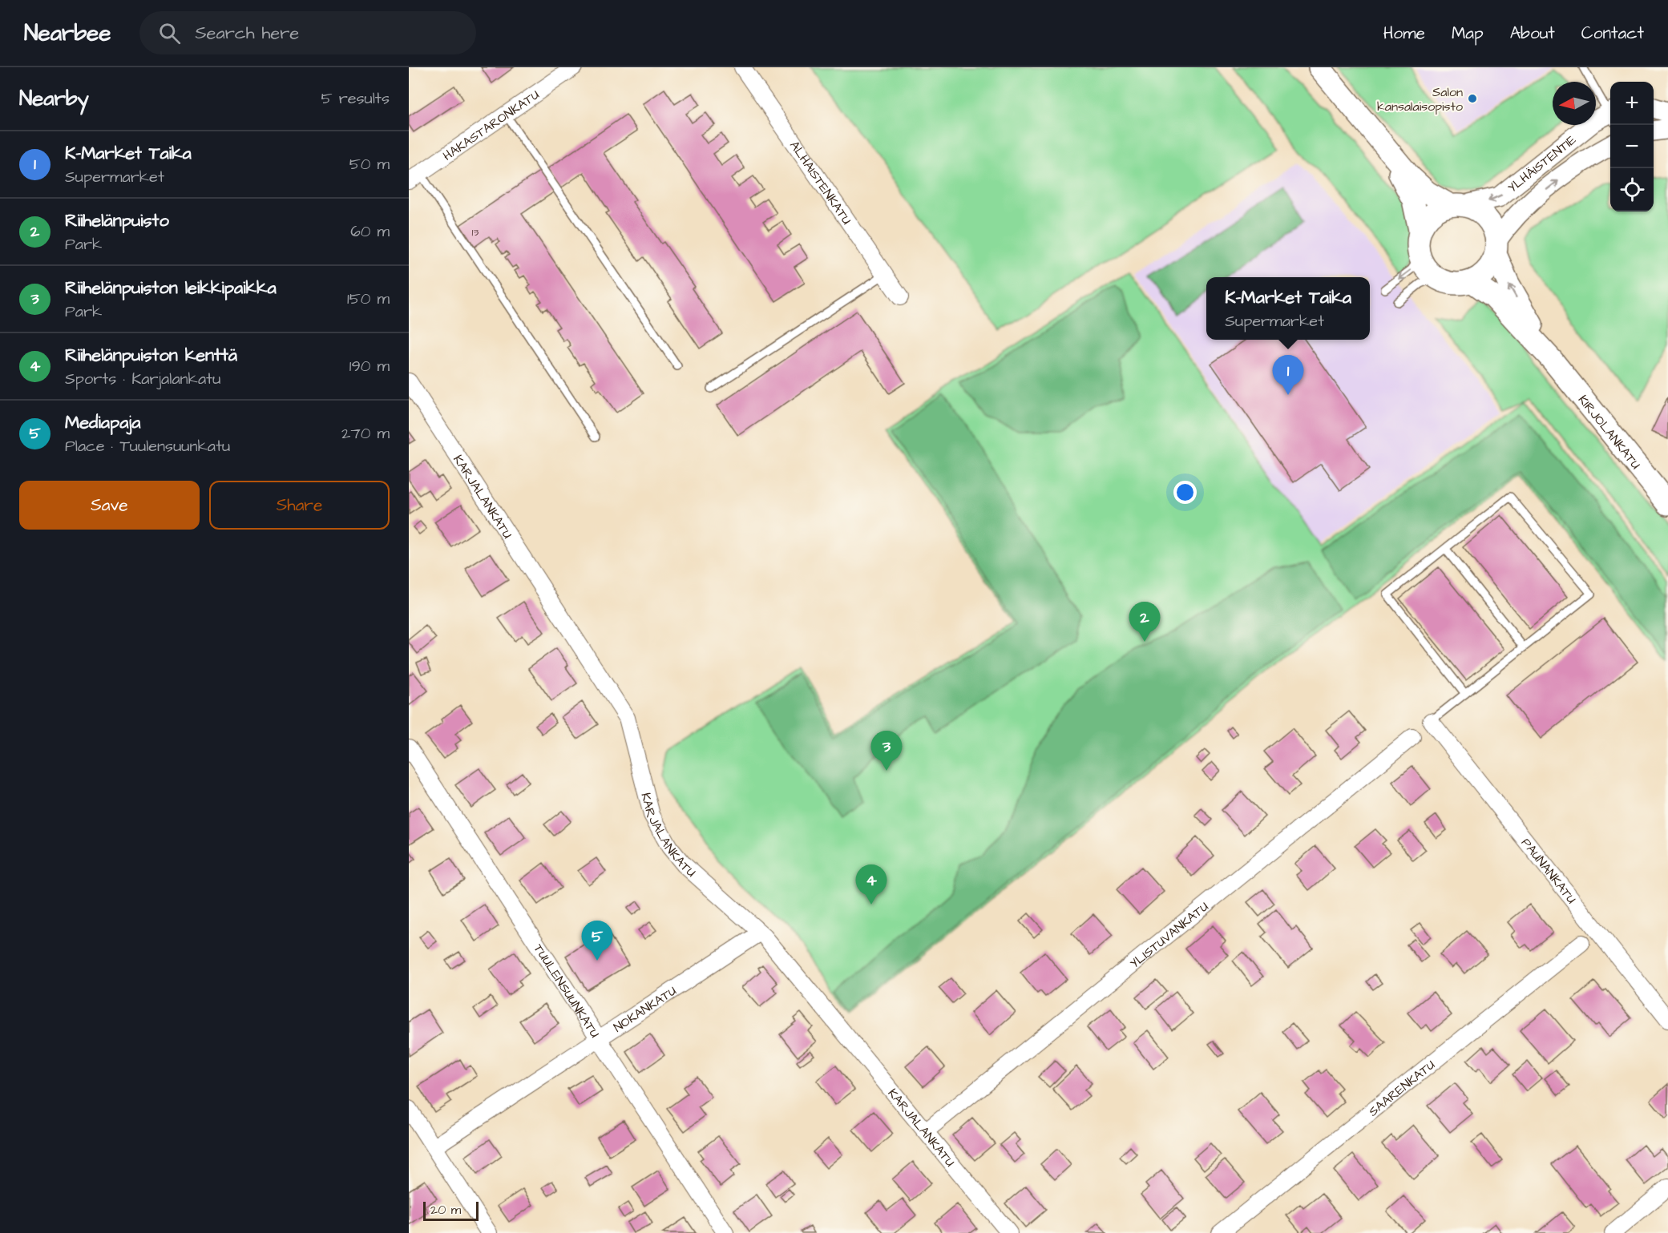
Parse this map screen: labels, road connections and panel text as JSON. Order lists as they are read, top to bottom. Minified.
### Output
{"streets":{"main road":["KIRJOLANKATU"],"street":["HAKASTARONKATU","YLHÄISTENTIE","ALHAISTENKATU","KARJALANKATU","PAUNANKATU","YLISTUVANKATU","TUULENSUUNKATU","NOKANKATU","SAARENKATU"]},"crossings":[["YLHÄISTENTIE","KIRJOLANKATU"],["KARJALANKATU","YLISTUVANKATU"],["KARJALANKATU","NOKANKATU"],["TUULENSUUNKATU","NOKANKATU"]],"places":["Salon kansalaisopisto"],"house_numbers":["13"],"scale_bar":"20 m","north":"left","page":{"header":"Nearbee","search":"Search here","nav":["Home","Map","About","Contact"],"heading":["Nearby","5 results"],"map_buttons":["+","−"],"list":[{"mark":"1","name":"K-Market Taika","note":"Supermarket","value":"50 m"},{"mark":"2","name":"Riihelänpuisto","note":"Park","value":"60 m"},{"mark":"3","name":"Riihelänpuiston leikkipaikka","note":"Park","value":"150 m"},{"mark":"4","name":"Riihelänpuiston kenttä","note":"Sports · Karjalankatu","value":"190 m"},{"mark":"5","name":"Mediapaja","note":"Place · Tuulensuunkatu","value":"270 m"}],"popup":["K-Market Taika","Supermarket"],"pins":["1","2","3","4","5"],"buttons":["Save","Share"],"scale":"20 m"}}
